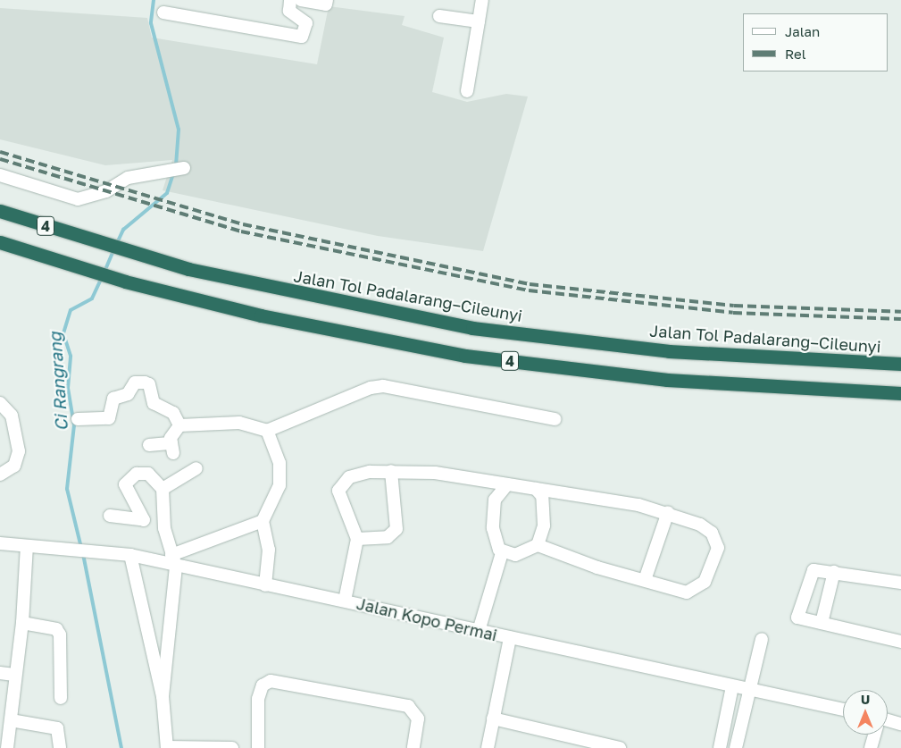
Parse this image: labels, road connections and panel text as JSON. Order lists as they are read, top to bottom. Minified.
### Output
{"streets":{"highway":["4","Jalan Tol Padalarang–Cileunyi"],"street":["Jalan Kopo Permai"]},"water":["Ci Rangrang"],"legend":["Jalan","Rel"],"north":"top"}
